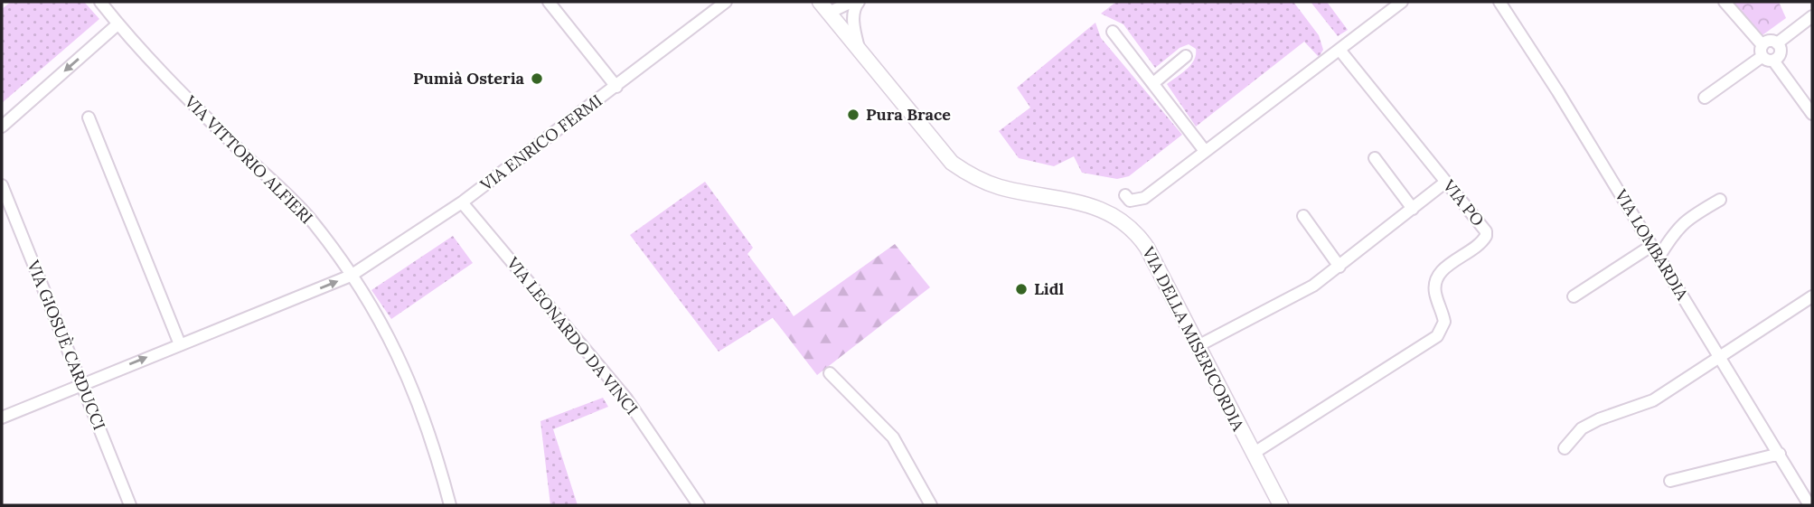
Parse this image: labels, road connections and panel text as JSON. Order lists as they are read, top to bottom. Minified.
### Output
{"streets":{"street":["VIA ENRICO FERMI","VIA VITTORIO ALFIERI","VIA PO","VIA LOMBARDIA","VIA LEONARDO DA VINCI","VIA DELLA MISERICORDIA","VIA GIOSUÈ CARDUCCI"]},"crossings":[["VIA ENRICO FERMI","VIA VITTORIO ALFIERI"],["VIA ENRICO FERMI","VIA LEONARDO DA VINCI"],["VIA ENRICO FERMI","VIA GIOSUÈ CARDUCCI"],["VIA PO","VIA DELLA MISERICORDIA"]],"places":["Pumià Osteria","Pura Brace","Lidl"]}
